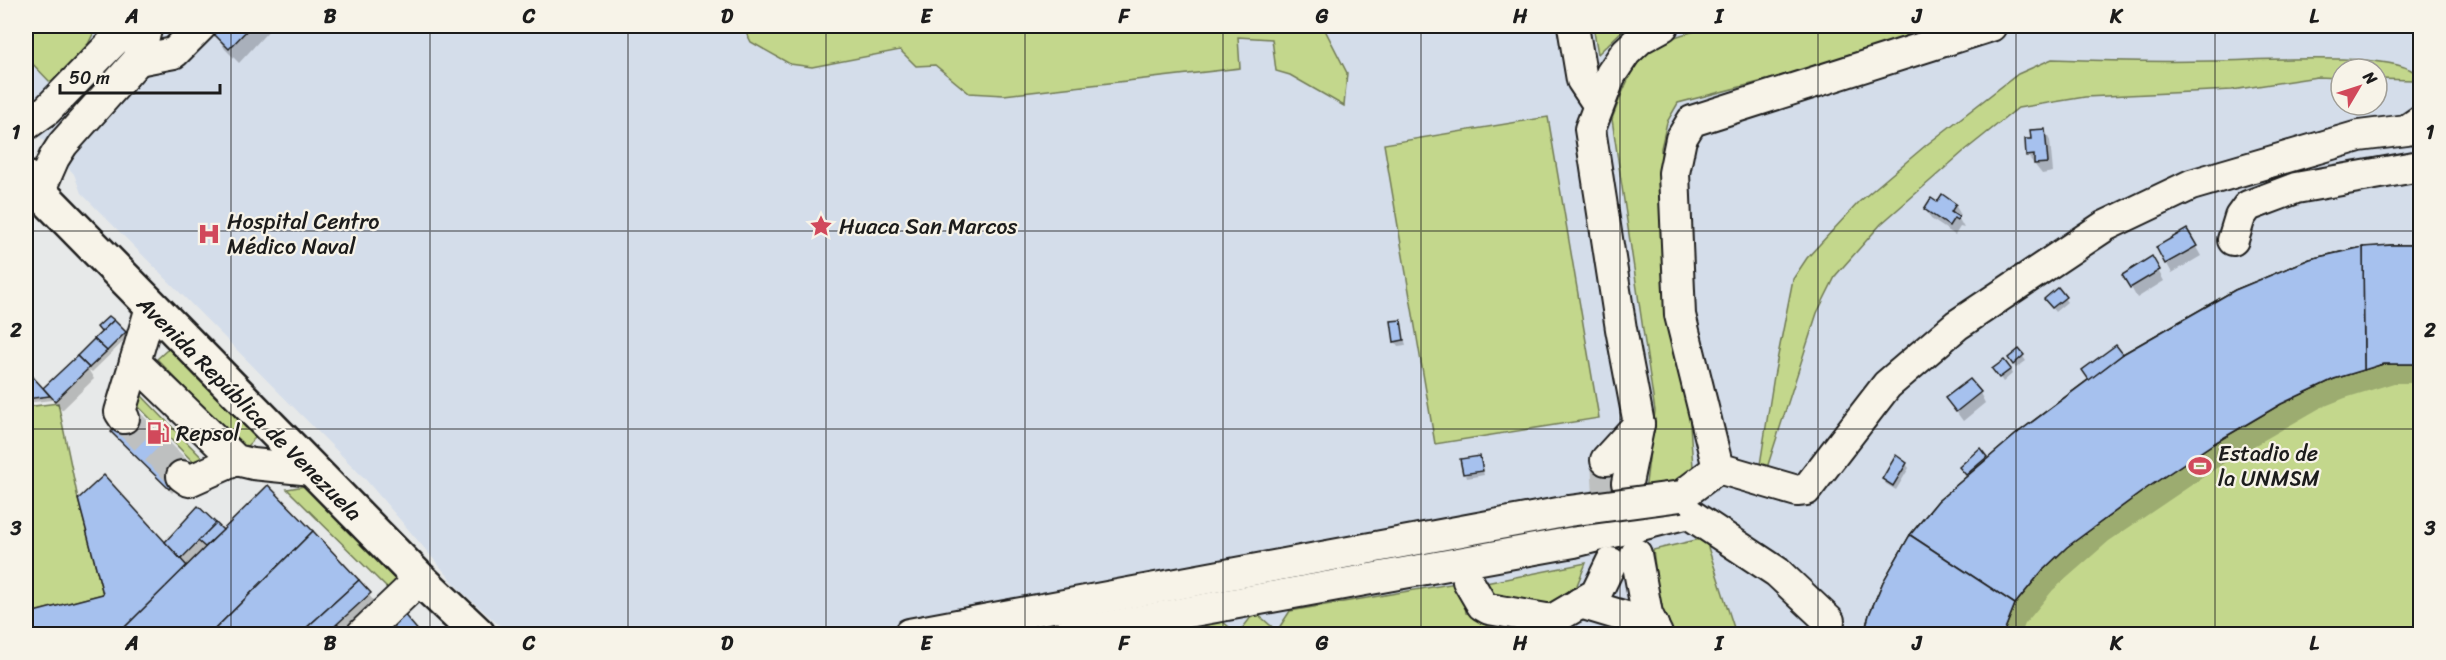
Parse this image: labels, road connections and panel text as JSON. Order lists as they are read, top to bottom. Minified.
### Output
{"streets":{"main road":["Avenida República de Venezuela"]},"places":{"place":["Huaca San Marcos"],"hospital":["Hospital Centro Médico Naval"],"fuel station":["Repsol"],"sports":["Estadio de la UNMSM"]},"scale_bar":"50 m","north":"top right","grid":{"columns":["A","B","C","D","E","F","G","H","I","J","K","L"],"rows":["1","2","3"]}}
